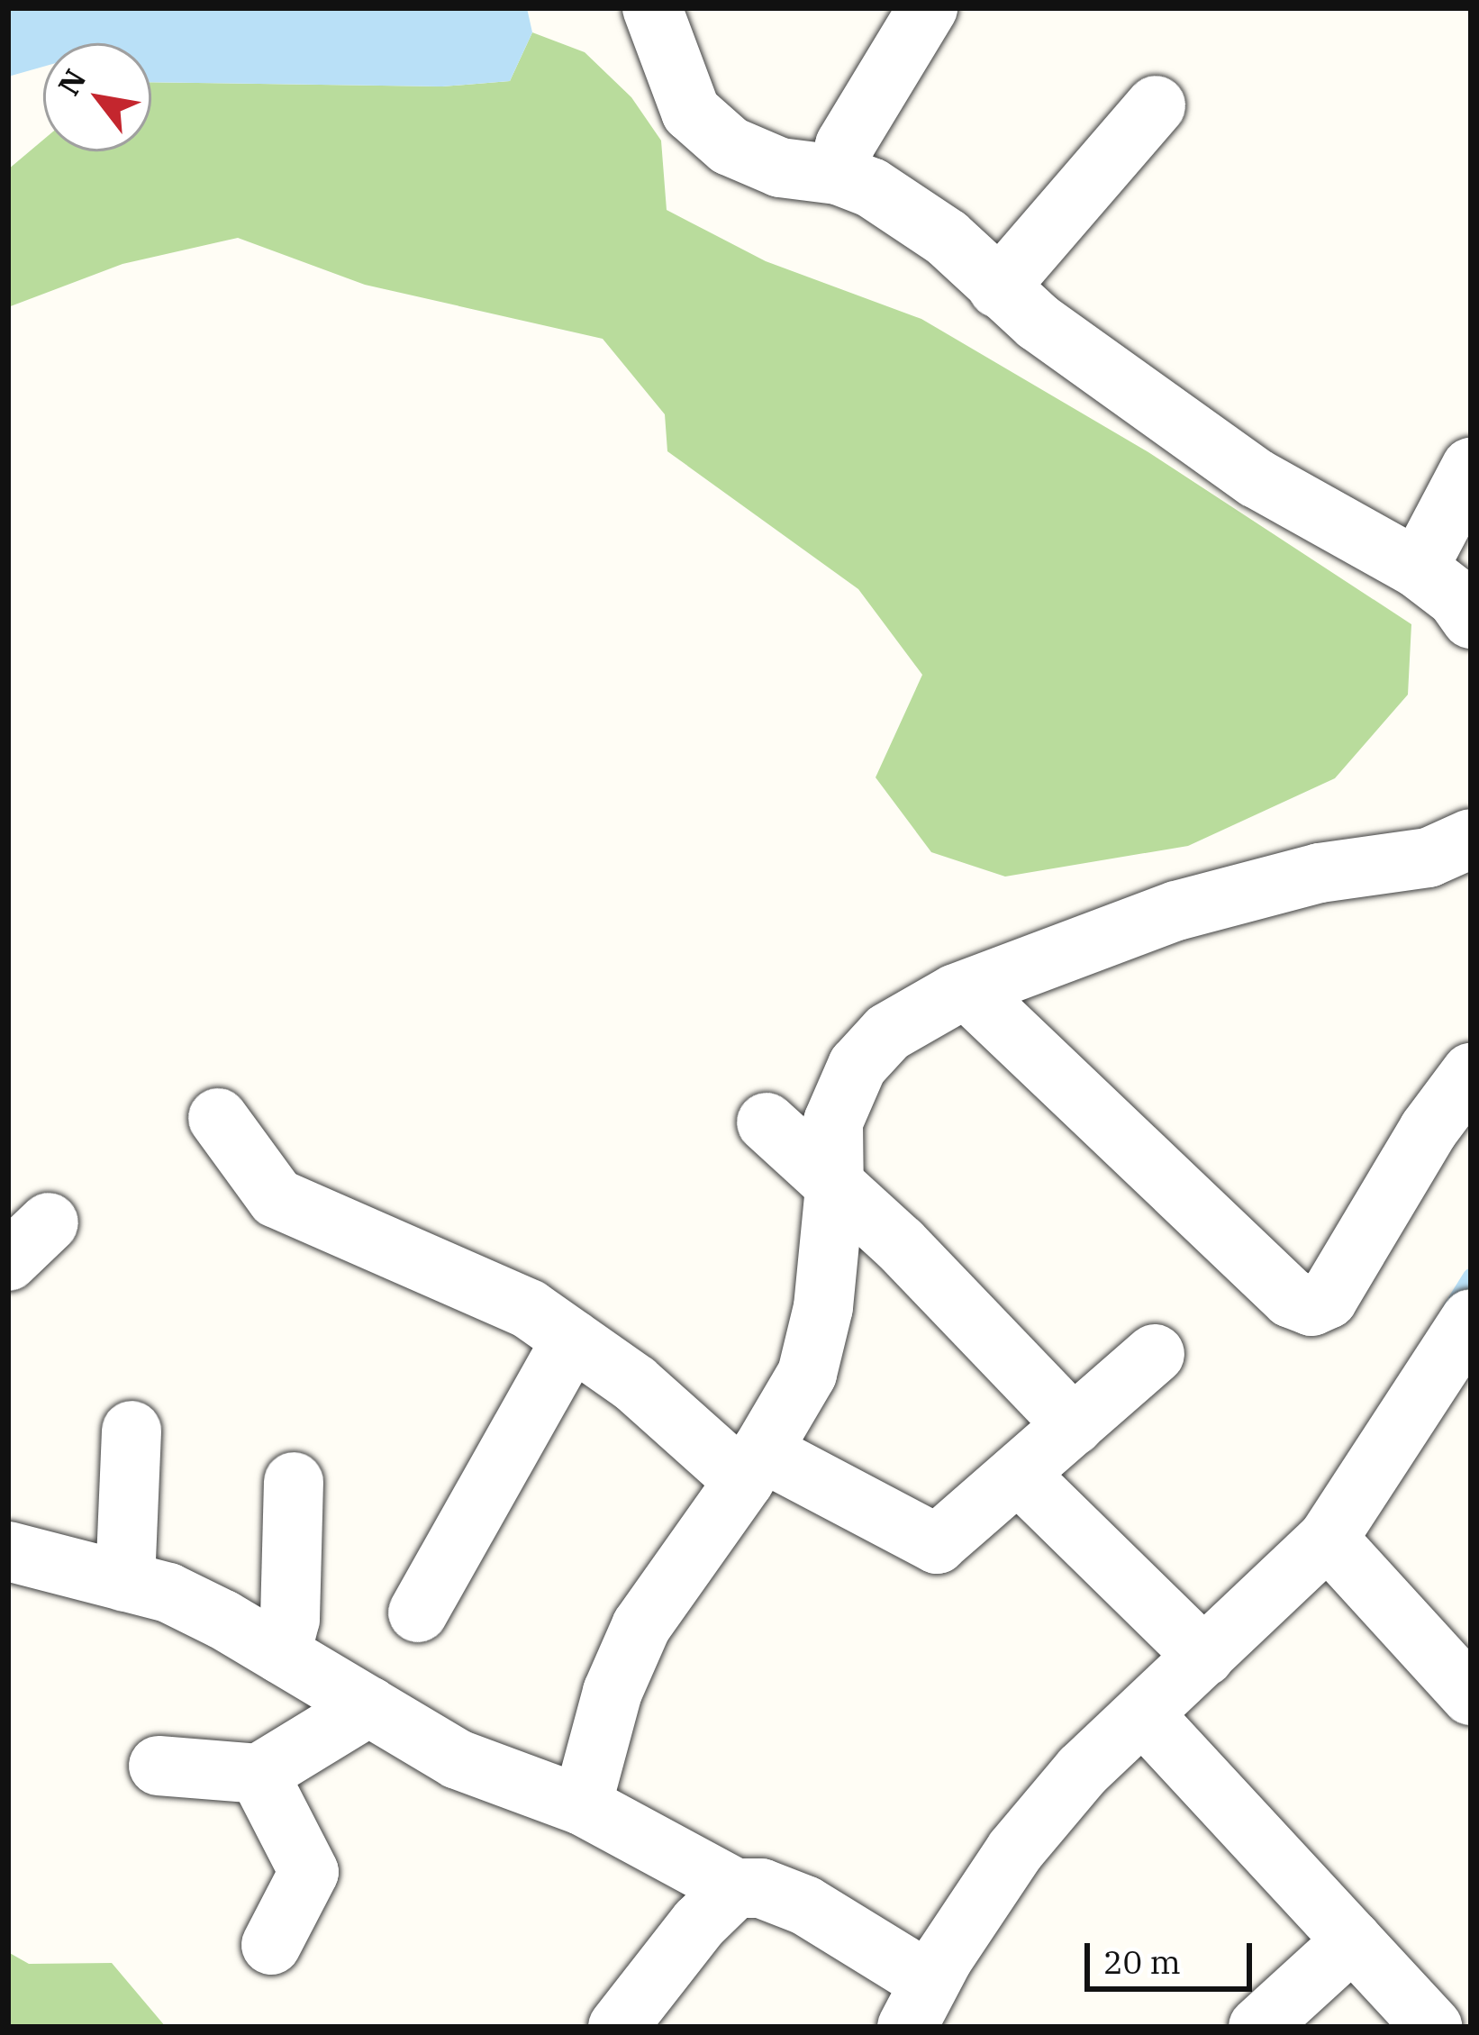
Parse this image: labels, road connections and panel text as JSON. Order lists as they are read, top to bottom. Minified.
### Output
{"scale_bar":"20 m","north":"top left"}
